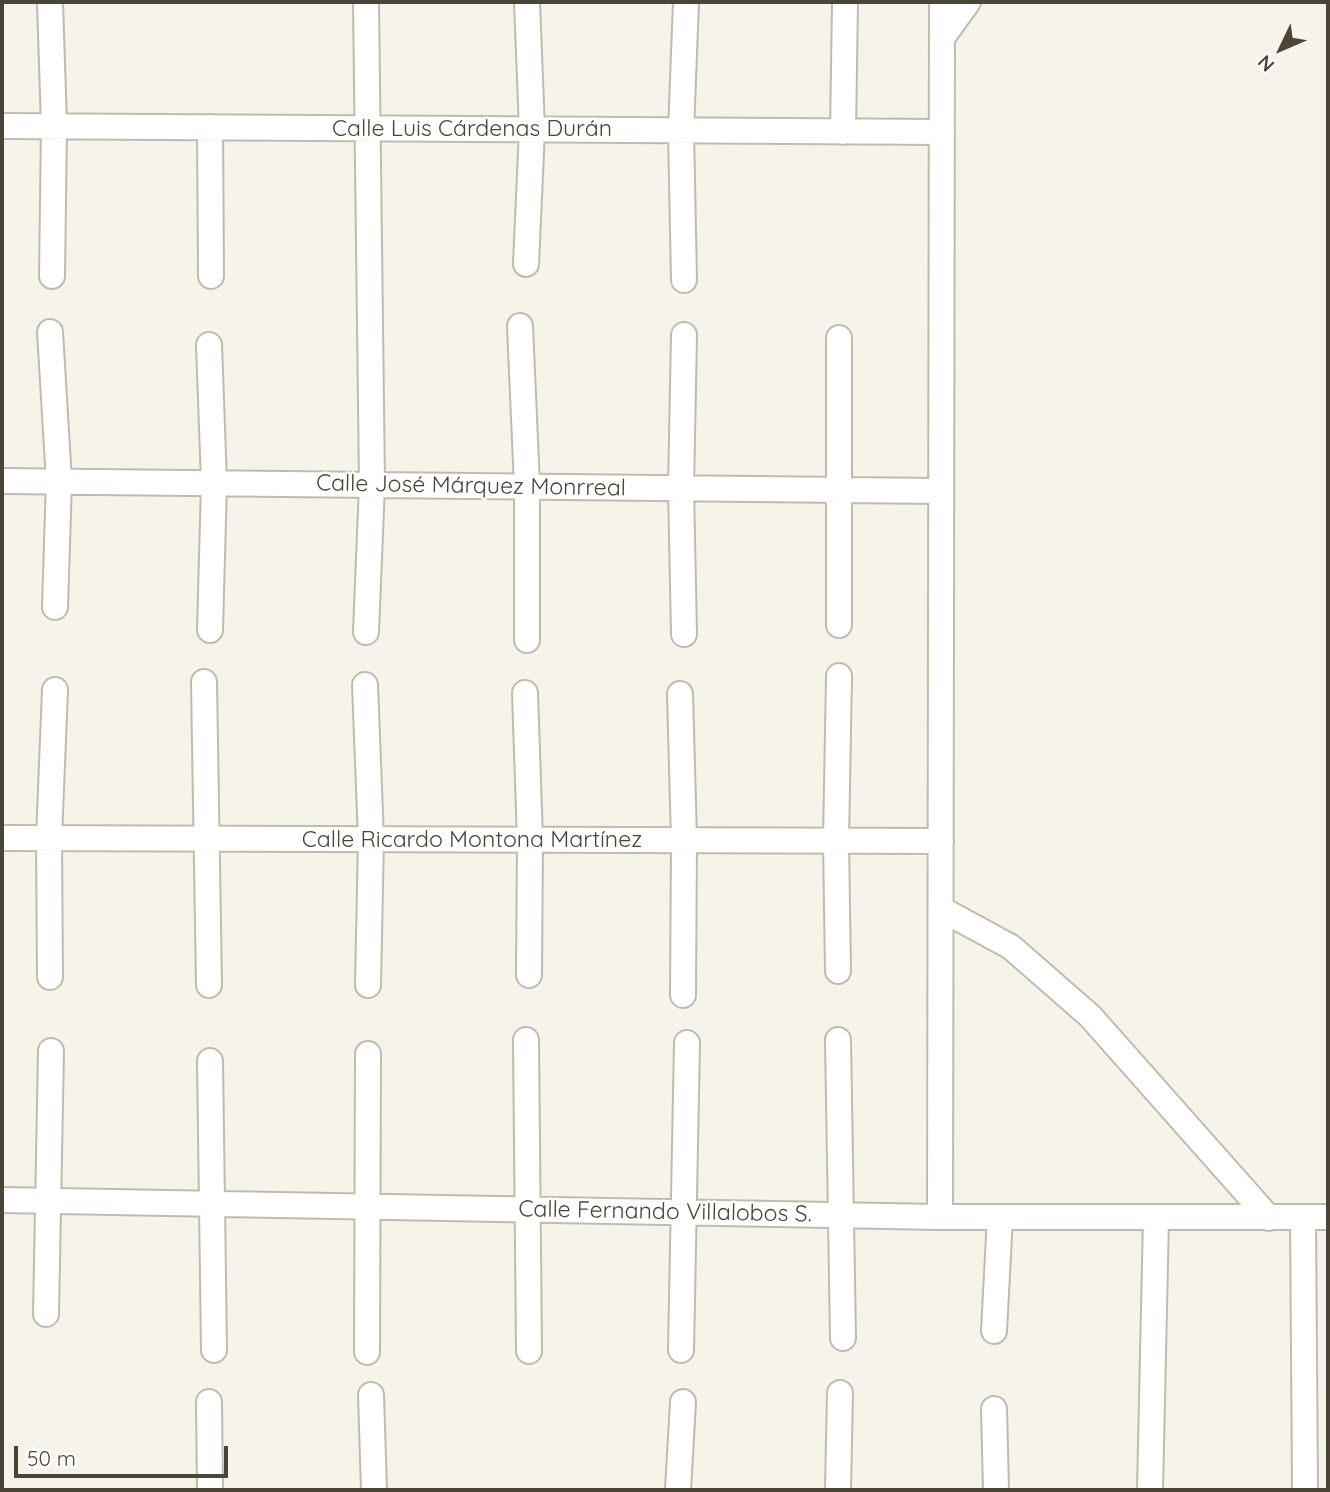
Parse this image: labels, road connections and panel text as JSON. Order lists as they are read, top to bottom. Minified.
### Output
{"streets":{"street":["Calle Luis Cárdenas Durán","Calle José Márquez Monrreal","Calle Ricardo Montona Martínez","Calle Fernando Villalobos S."]},"scale_bar":"50 m","north":"bottom left"}
